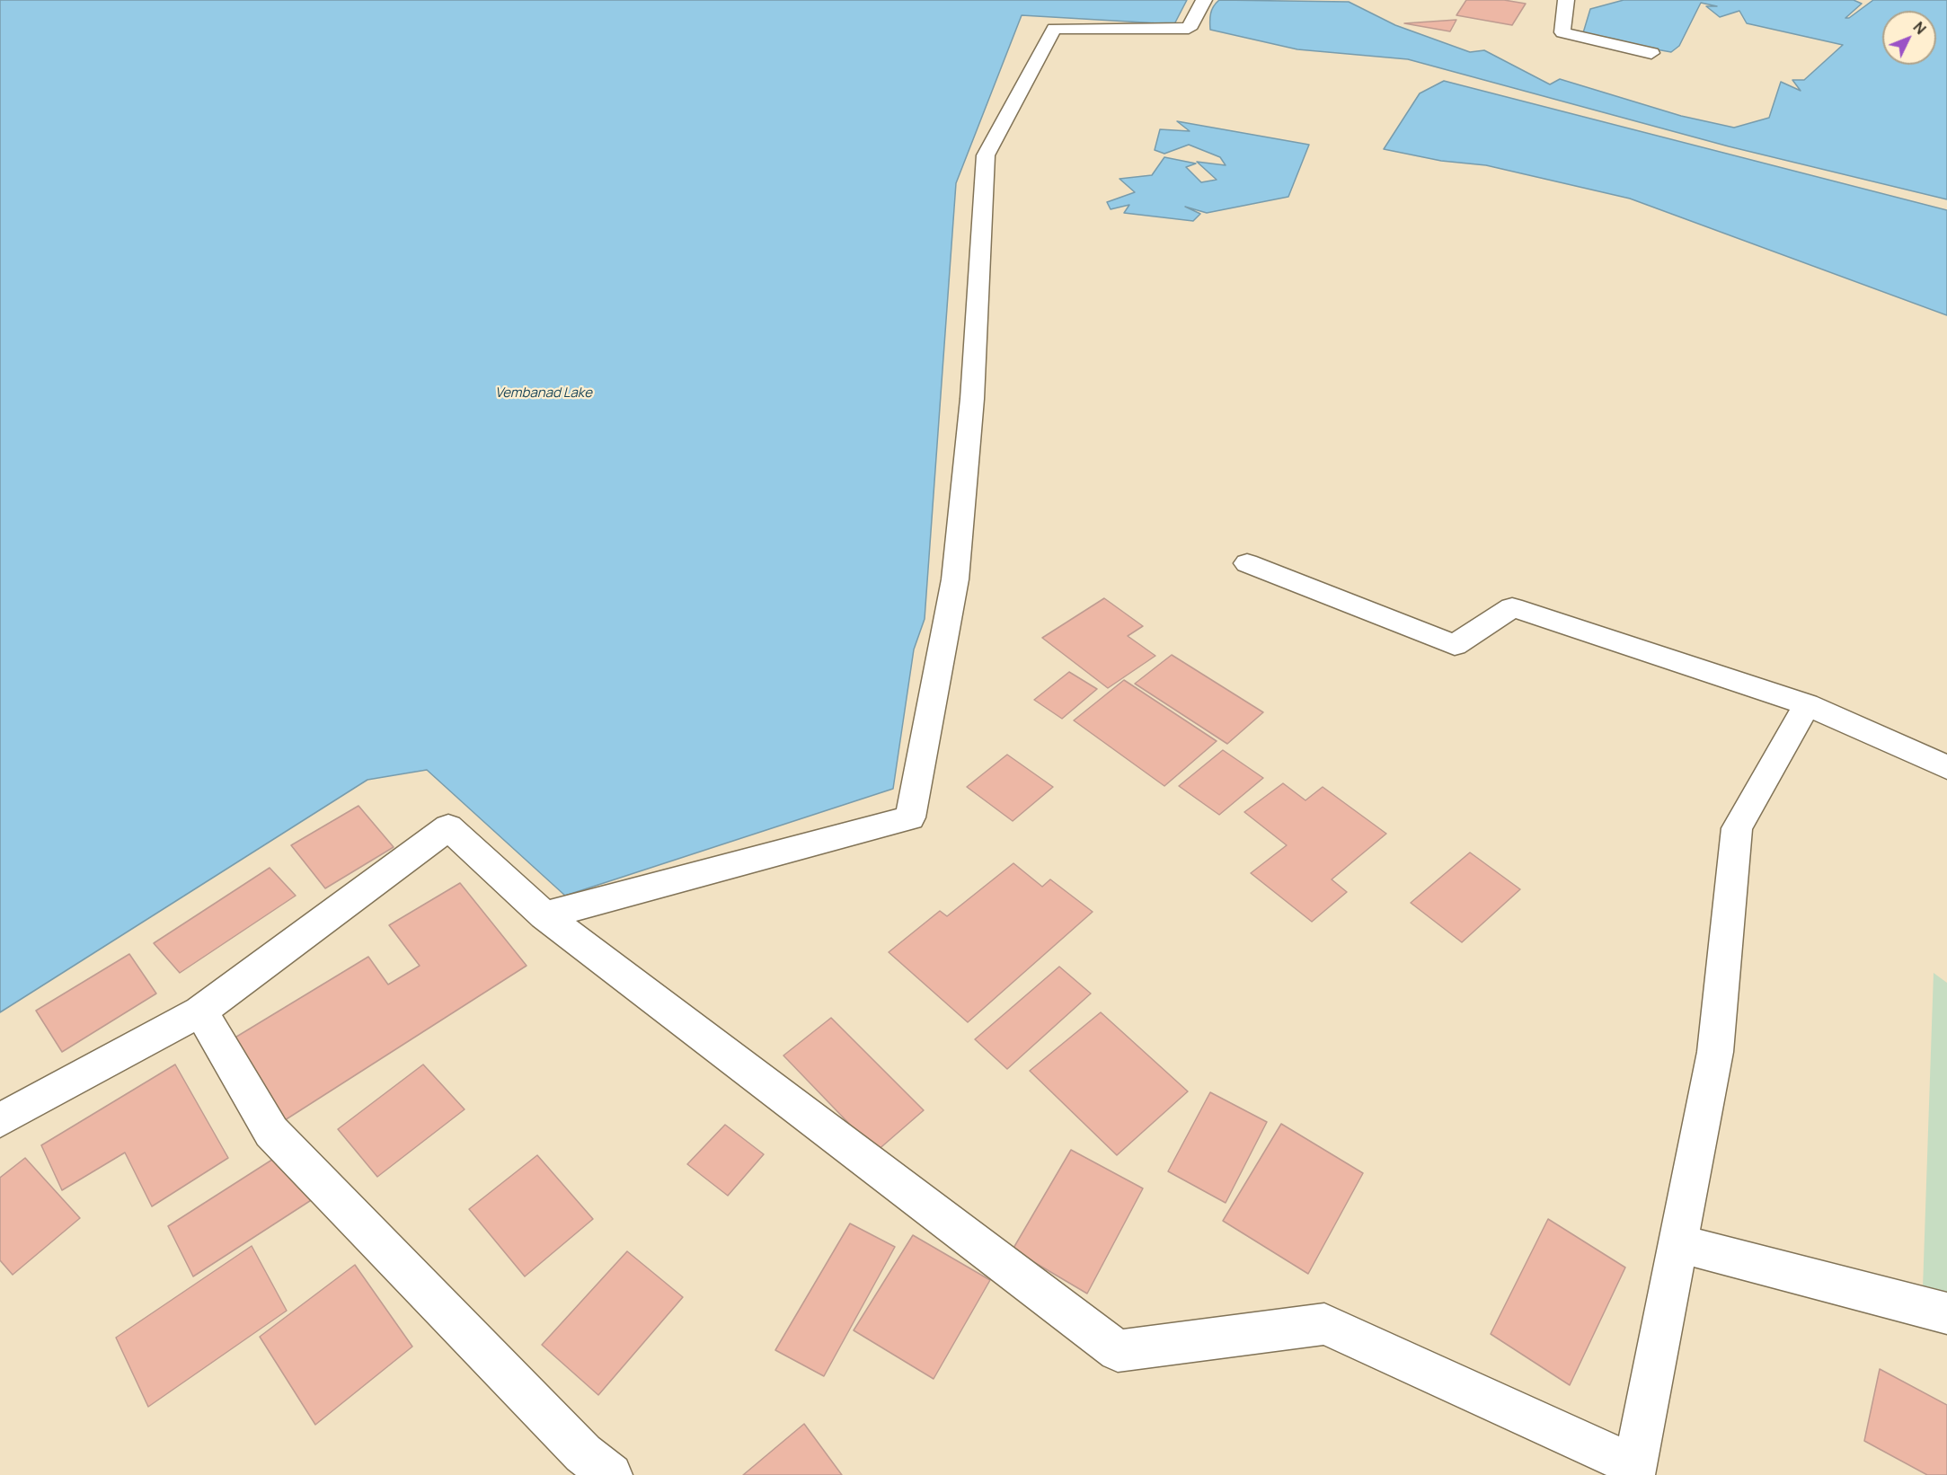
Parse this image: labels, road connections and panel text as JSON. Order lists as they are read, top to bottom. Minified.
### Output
{"water":["Vembanad Lake"],"north":"top right"}
